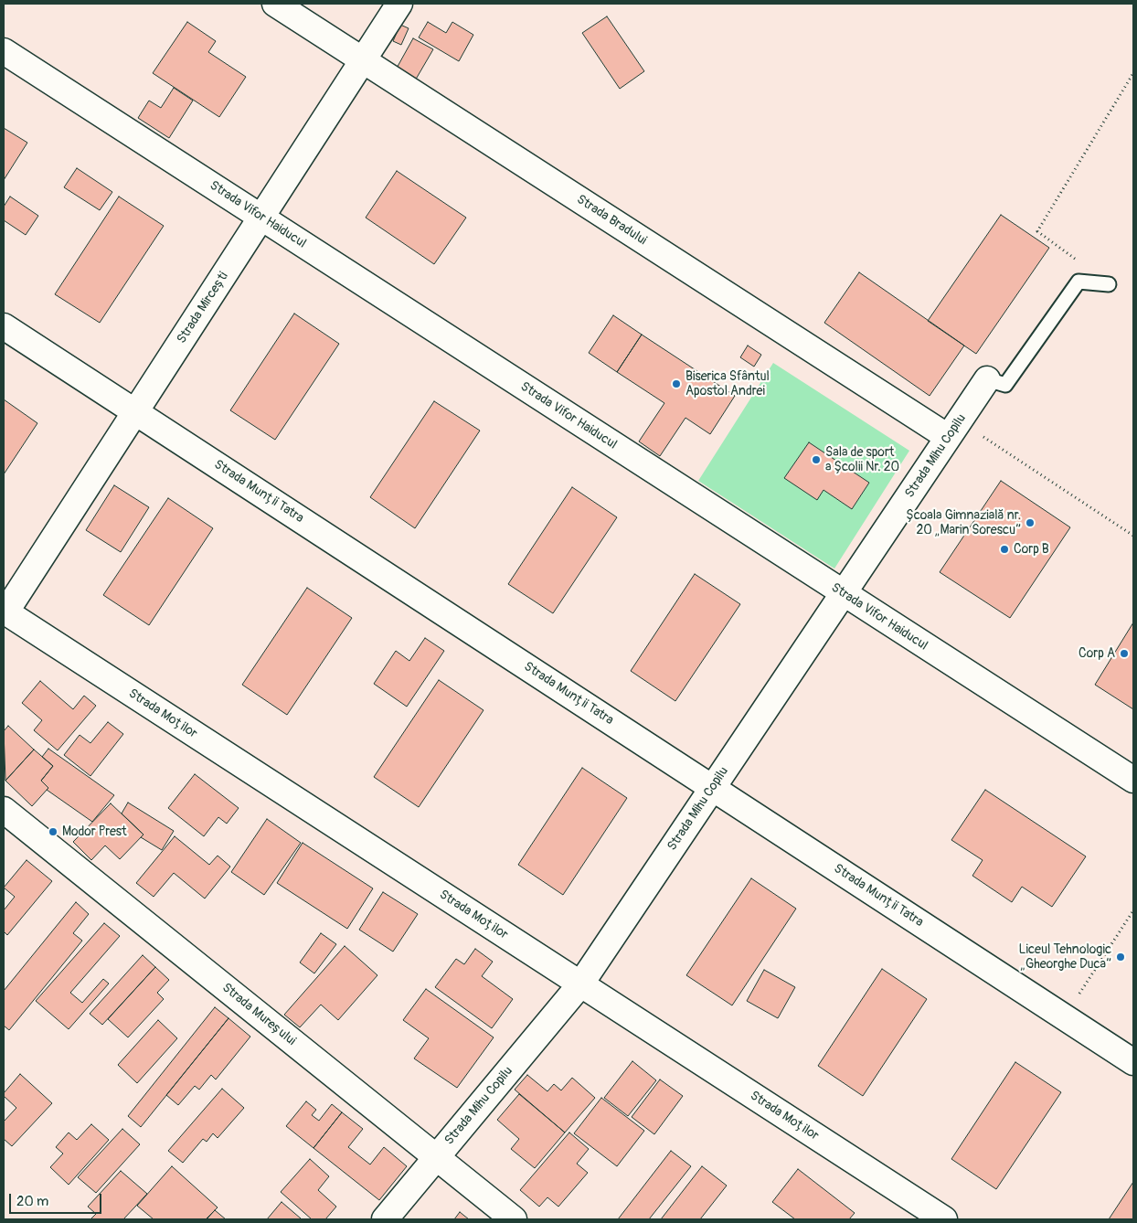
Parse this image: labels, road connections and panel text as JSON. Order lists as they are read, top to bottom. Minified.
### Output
{"streets":{"street":["Strada Vifor Haiducul","Strada Bradului","Strada Mircești","Strada Mihu Copilu","Strada Munții Tatra","Strada Moților","Strada Mureșului"]},"crossings":[["Strada Vifor Haiducul","Strada Mircești"],["Strada Vifor Haiducul","Strada Mihu Copilu"],["Strada Bradului","Strada Mircești"],["Strada Bradului","Strada Mihu Copilu"],["Strada Mircești","Strada Munții Tatra"],["Strada Mircești","Strada Moților"],["Strada Mihu Copilu","Strada Munții Tatra"],["Strada Mihu Copilu","Strada Moților"],["Strada Mihu Copilu","Strada Mureșului"]],"places":["Biserica Sfântul Apostol Andrei","Sala de sport a Școlii Nr. 20","Școala Gimnazială nr. 20 „Marin Sorescu”","Corp B","Corp A","Modor Prest","Liceul Tehnologic „Gheorghe Duca”"],"scale_bar":"20 m"}
